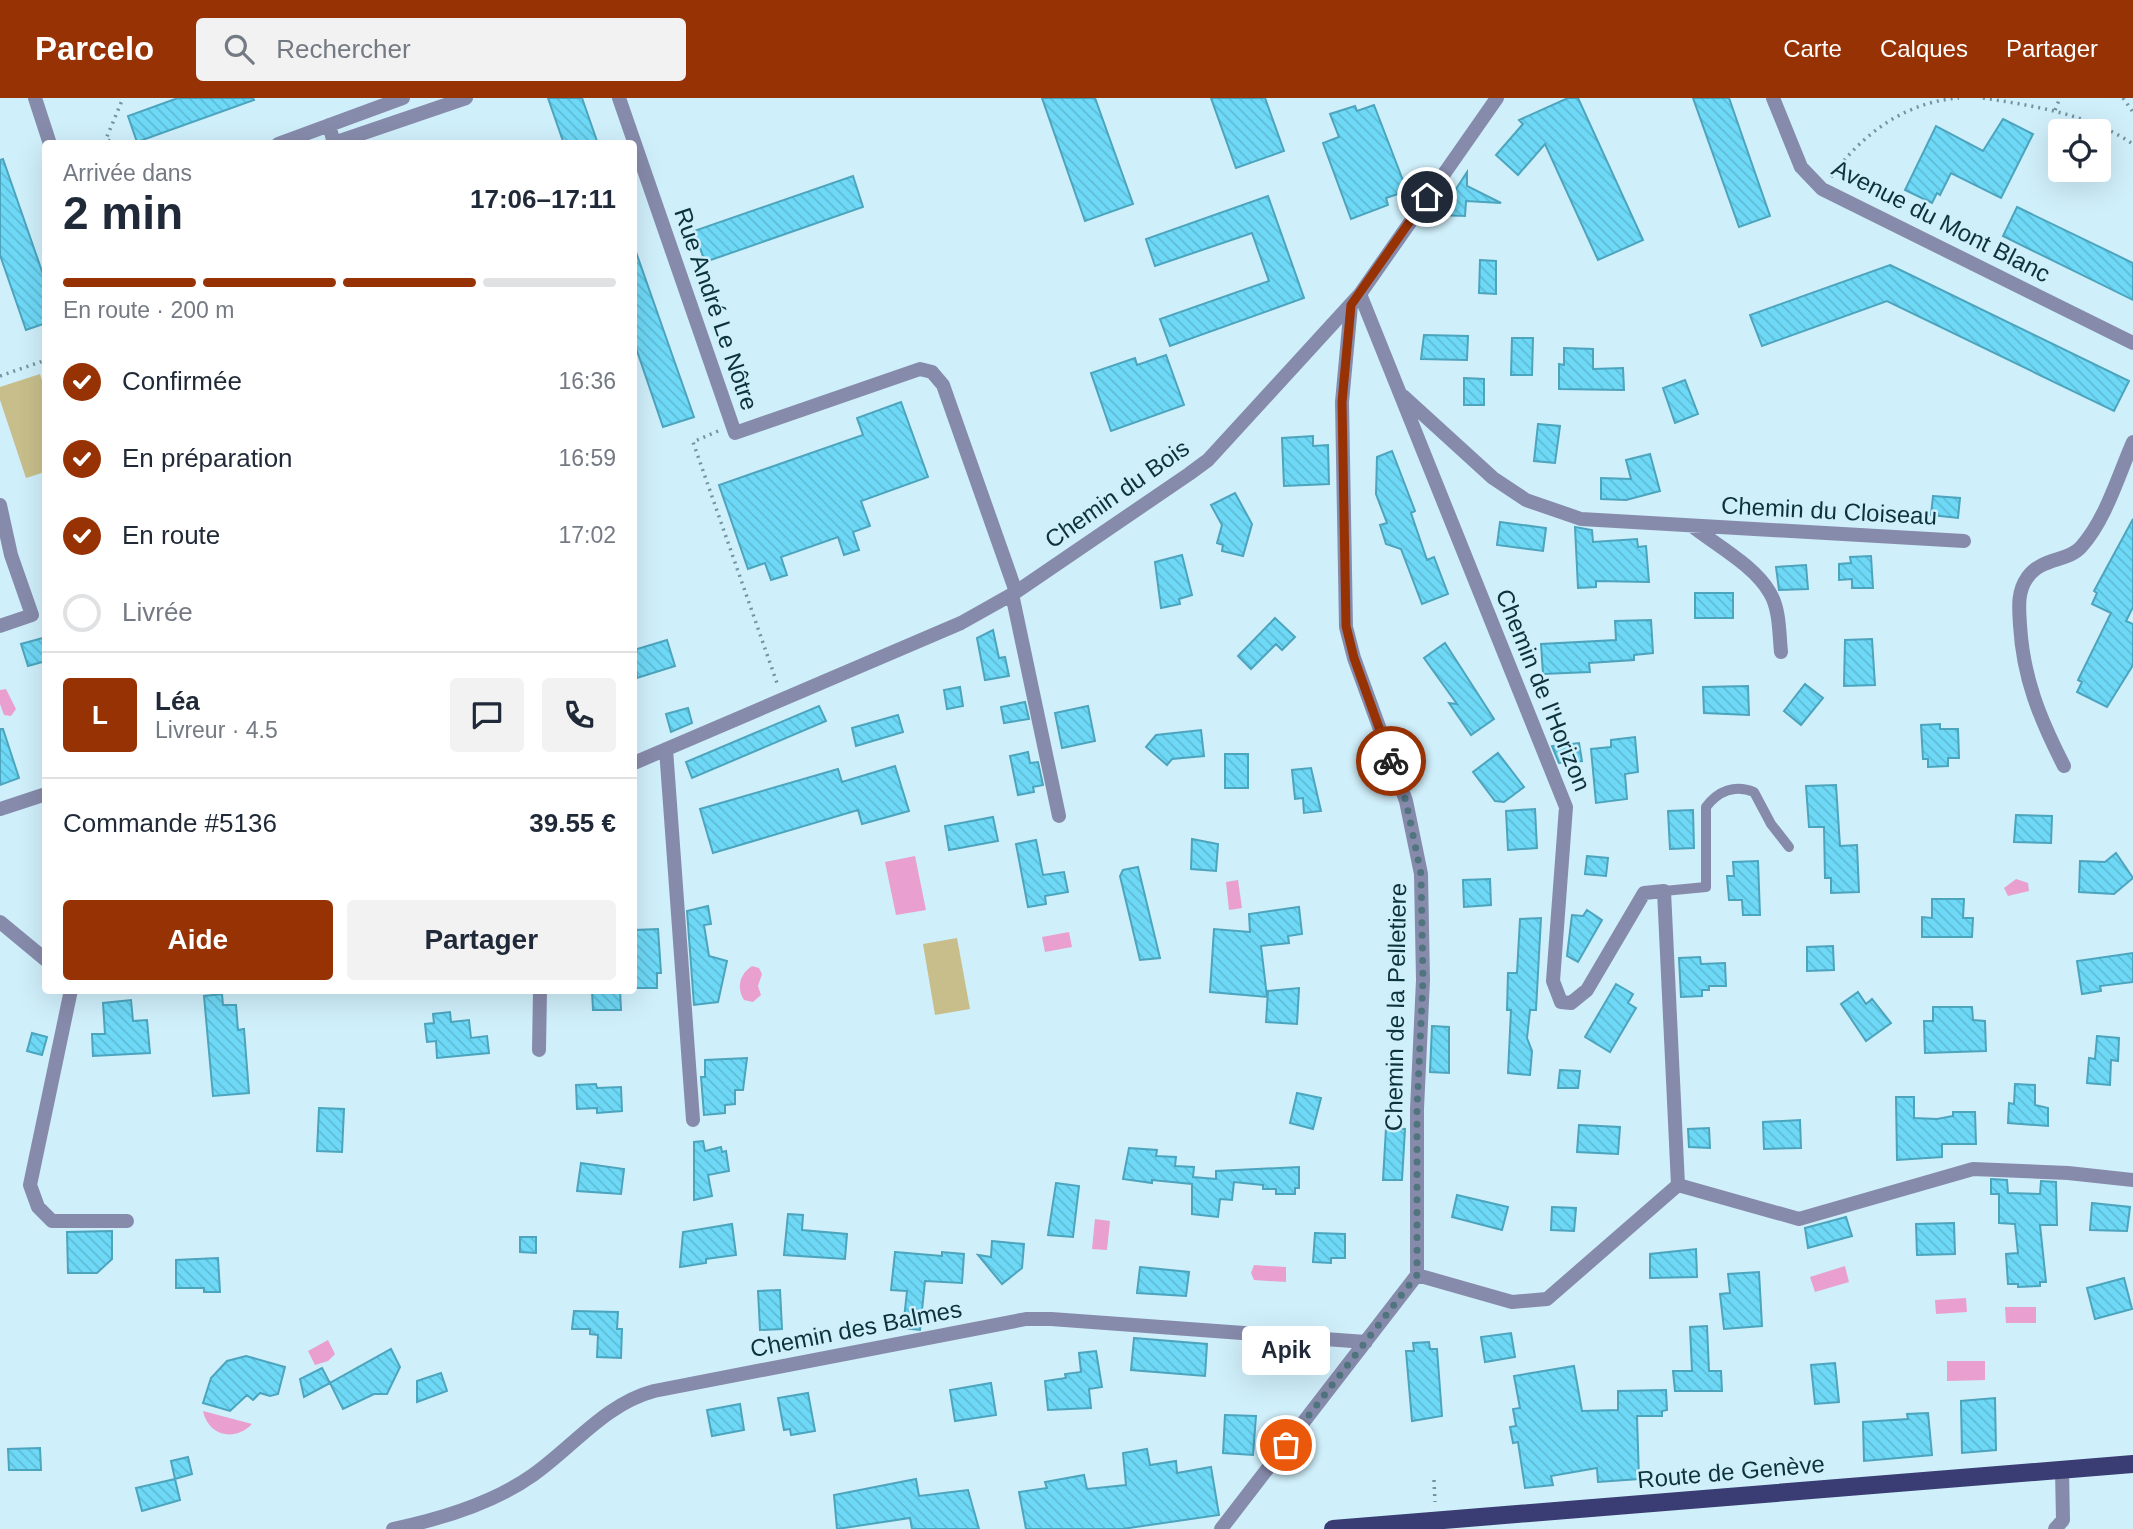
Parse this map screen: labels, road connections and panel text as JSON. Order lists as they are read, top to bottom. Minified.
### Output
{"streets":{"main road":["Route de Genève"],"street":["Avenue du Mont Blanc","Rue André Le Nôtre","Chemin du Bois","Chemin du Cloiseau","Chemin de l'Horizon","Chemin de la Pelletiere","Chemin des Balmes"]},"crossings":[["Rue André Le Nôtre","Chemin du Bois"],["Chemin du Bois","Chemin de l'Horizon"],["Chemin du Bois","Chemin de la Pelletiere"],["Chemin du Cloiseau","Chemin de l'Horizon"],["Chemin de l'Horizon","Chemin de la Pelletiere"]],"places":["Apik"],"page":{"header":"Parcelo","search":"Rechercher","nav":["Carte","Calques","Partager"],"heading":["2 min","Arrivée dans","17:06–17:11"],"panel":["Léa","Livreur · 4.5","Commande #5136","39.55 €"],"bar":"En route · 200 m","list":[["Confirmée","16:36"],["En préparation","16:59"],["En route","17:02"],"Livrée"],"round":"L","buttons":["Aide","Partager"],"bubble":"Apik"}}
